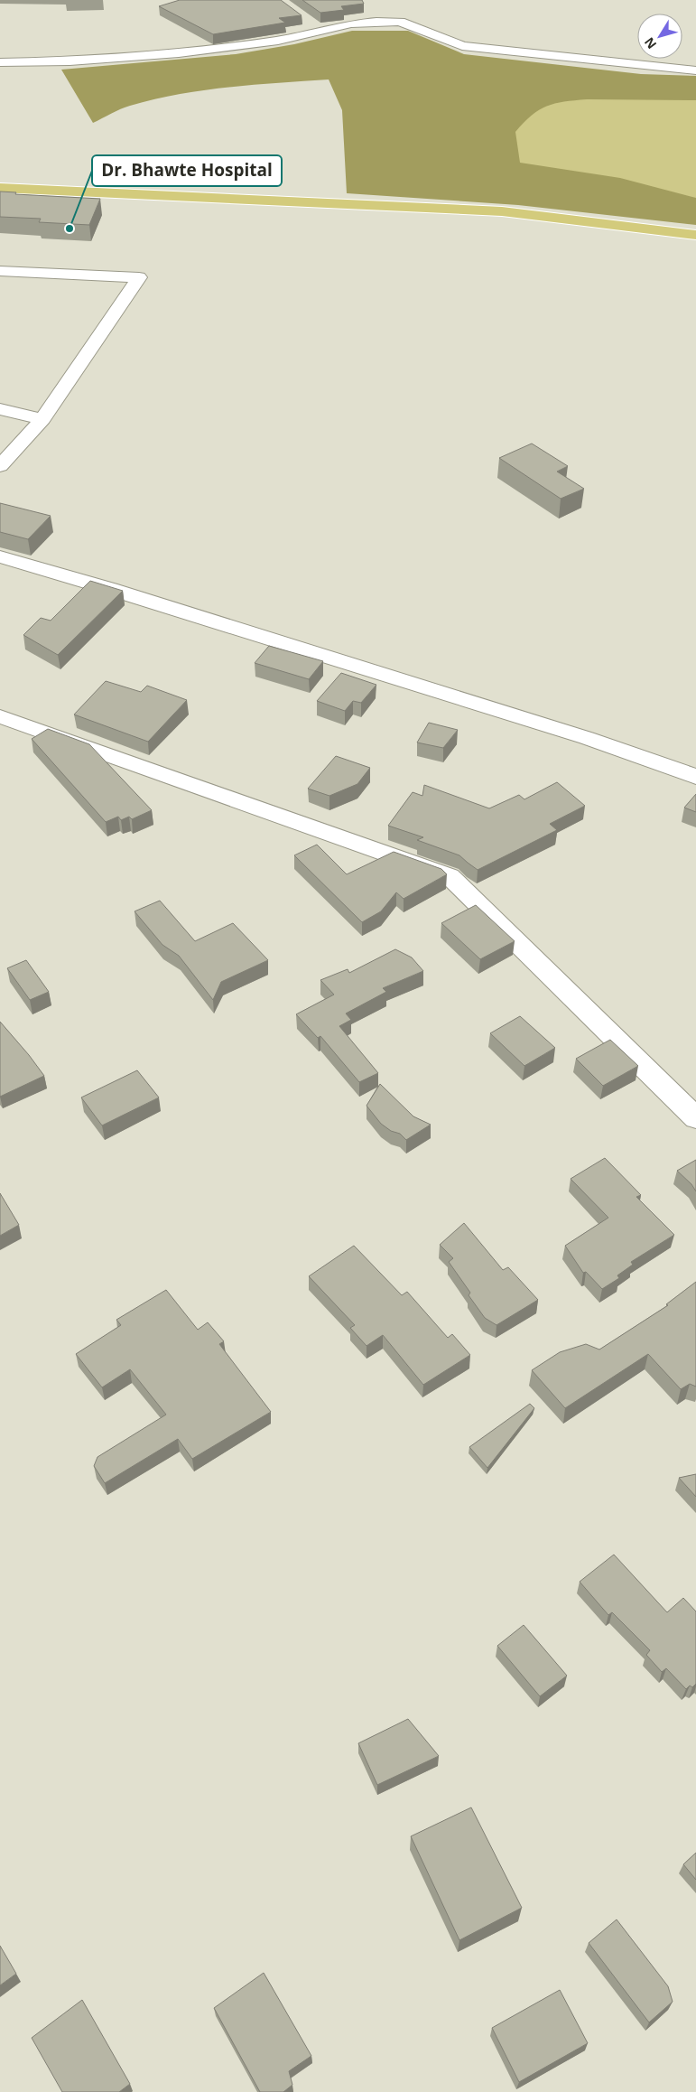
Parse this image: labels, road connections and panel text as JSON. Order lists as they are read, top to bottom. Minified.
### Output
{"places":["Dr. Bhawte Hospital"],"north":"bottom left"}
